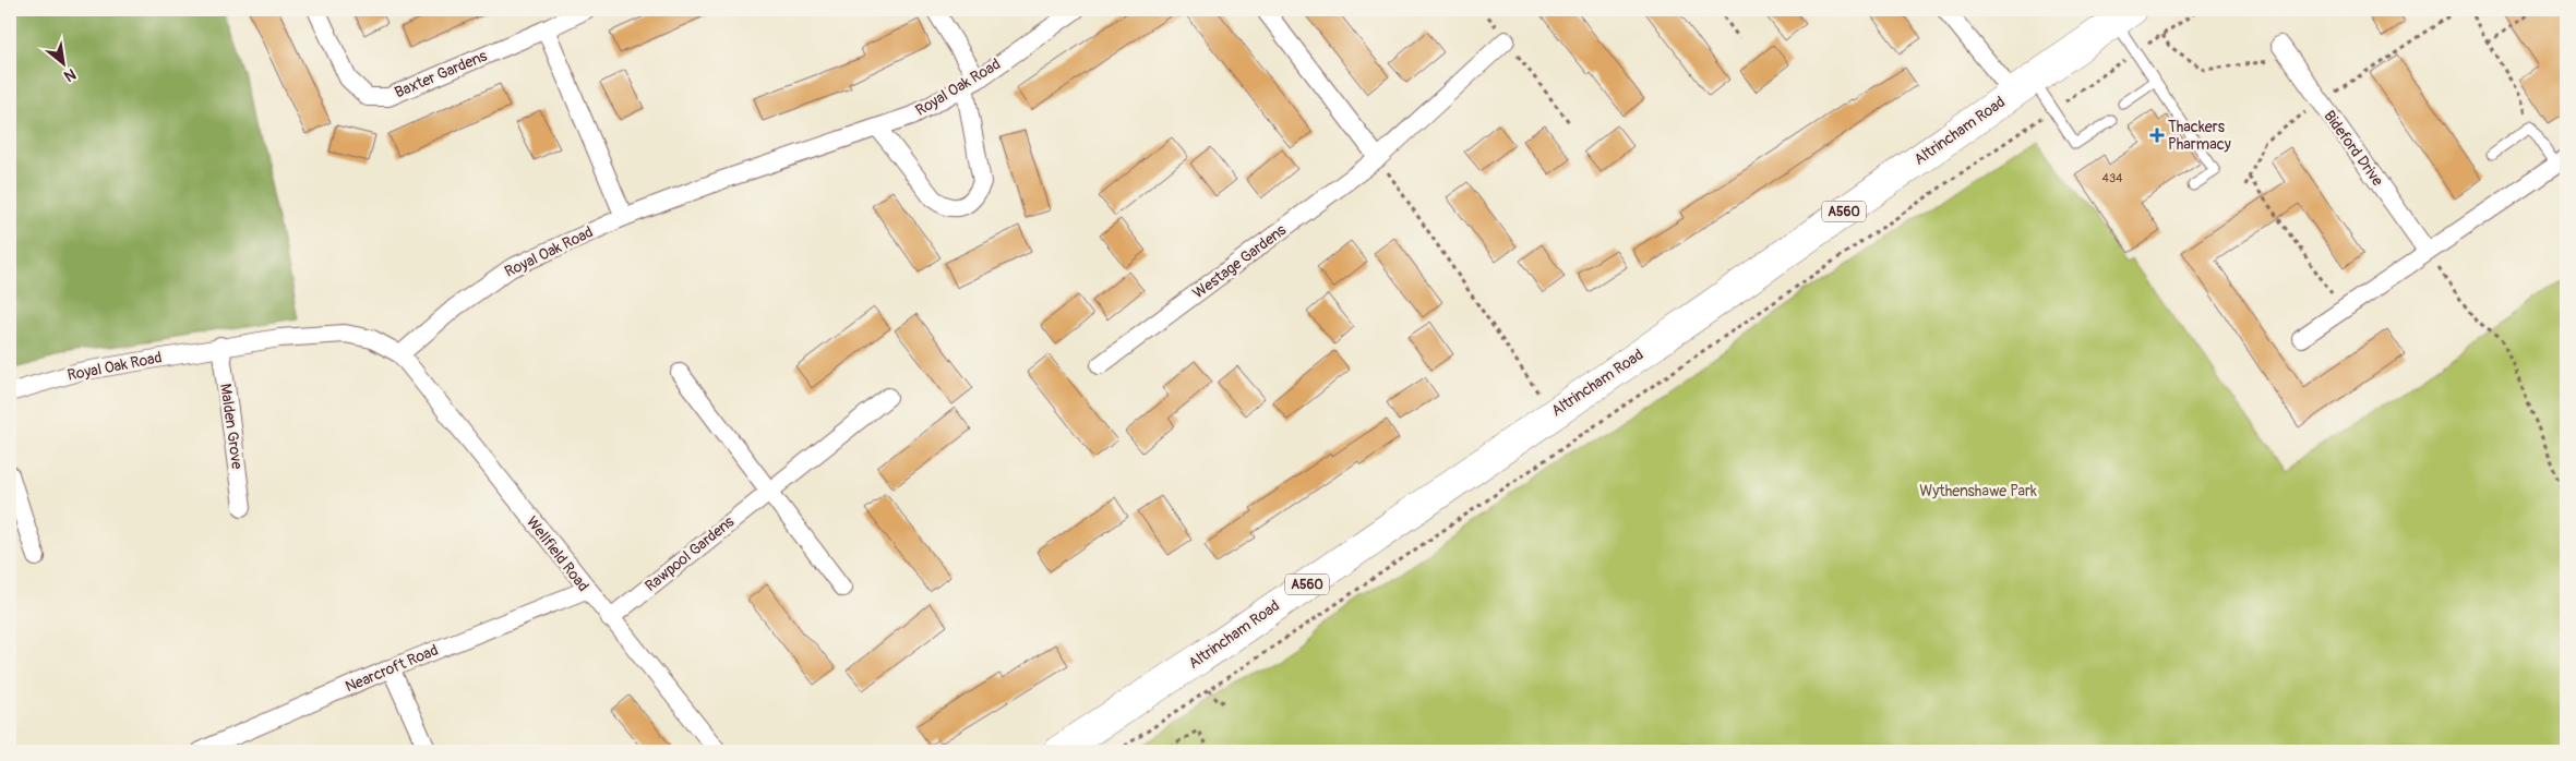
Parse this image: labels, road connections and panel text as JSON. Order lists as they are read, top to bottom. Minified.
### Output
{"streets":{"highway":["Altrincham Road","A560"],"street":["Baxter Gardens","Royal Oak Road","Bideford Drive","Westage Gardens","Malden Grove","Wellfield Road","Rawpool Gardens","Nearcroft Road"]},"crossings":[["Royal Oak Road","Malden Grove"],["Royal Oak Road","Wellfield Road"],["Wellfield Road","Rawpool Gardens"],["Wellfield Road","Nearcroft Road"]],"parks":["Wythenshawe Park"],"places":{"health":["Thackers Pharmacy"]},"house_numbers":["434"],"north":"bottom right"}
